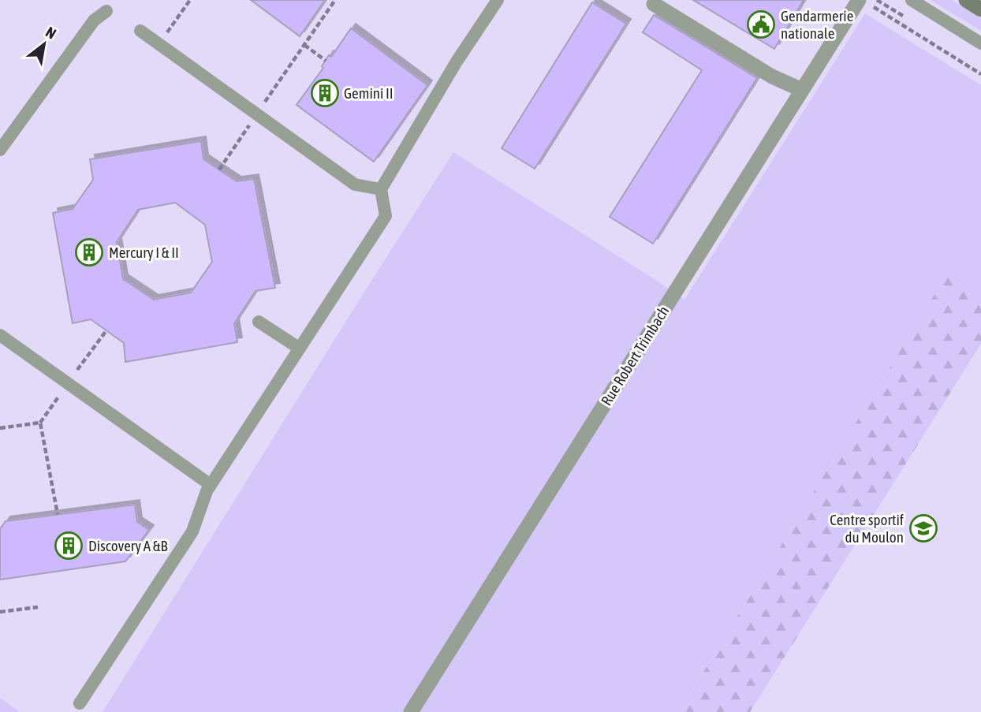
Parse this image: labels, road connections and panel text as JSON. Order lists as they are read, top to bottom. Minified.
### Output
{"streets":{"street":["Rue Robert Trimbach"]},"places":{"public building":["Gendarmerie nationale"],"building":["Gemini II","Mercury I & II","Discovery A &B"],"school or university":["Centre sportif du Moulon"]},"north":"top right"}
